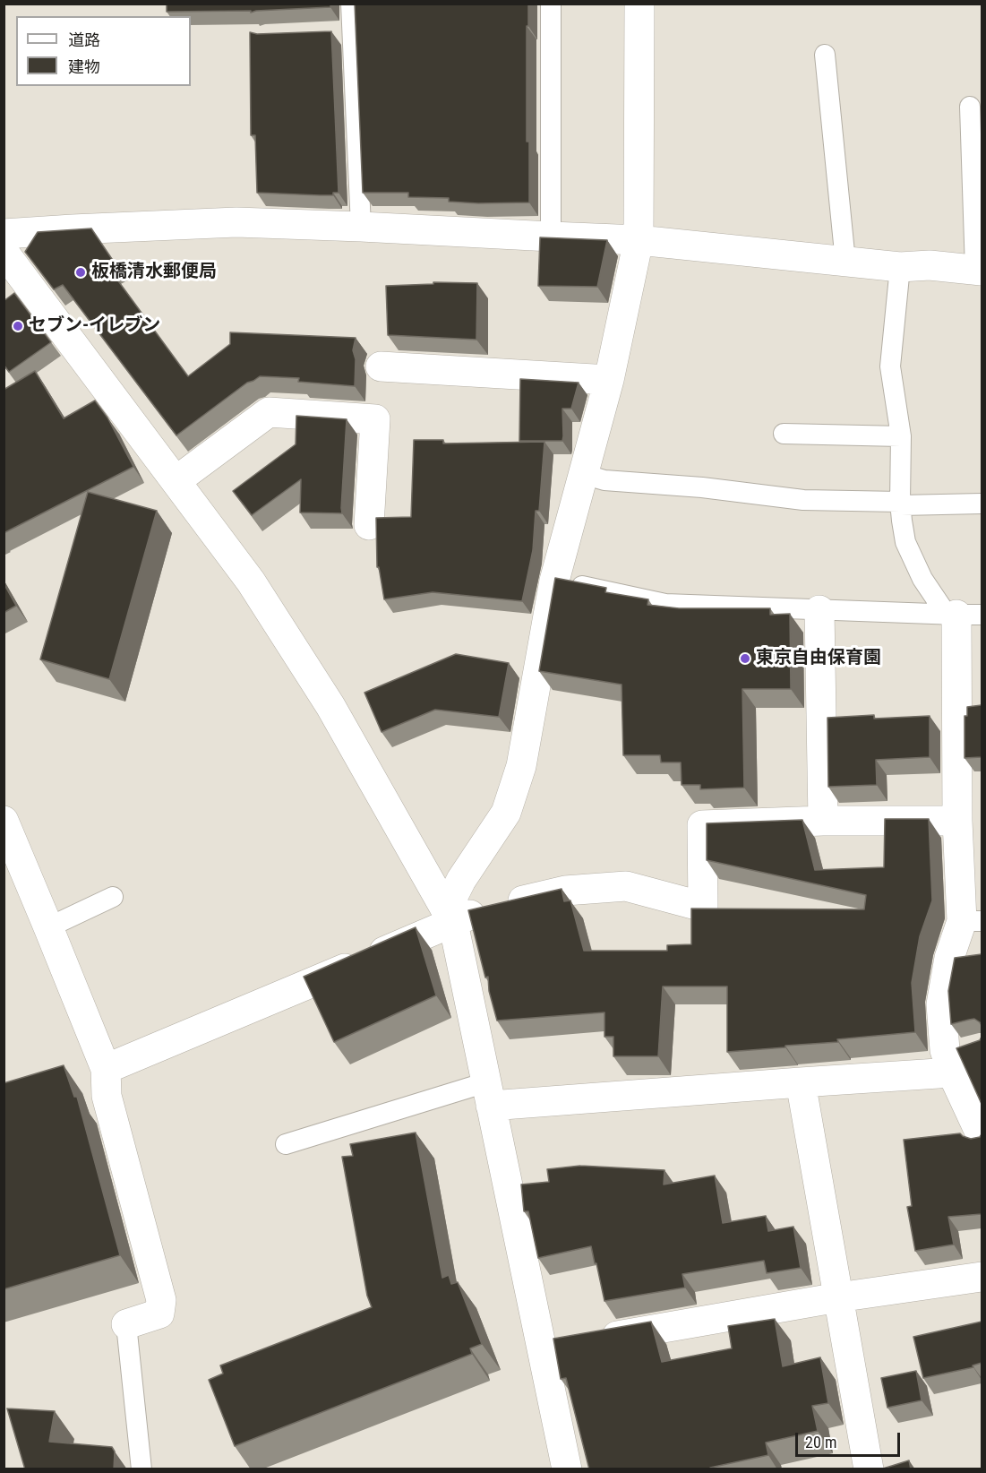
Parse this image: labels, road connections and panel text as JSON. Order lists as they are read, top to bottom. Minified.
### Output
{"places":["板橋清水郵便局","セブン-イレブン","東京自由保育園"],"legend":["道路","建物"],"scale_bar":"20 m"}
